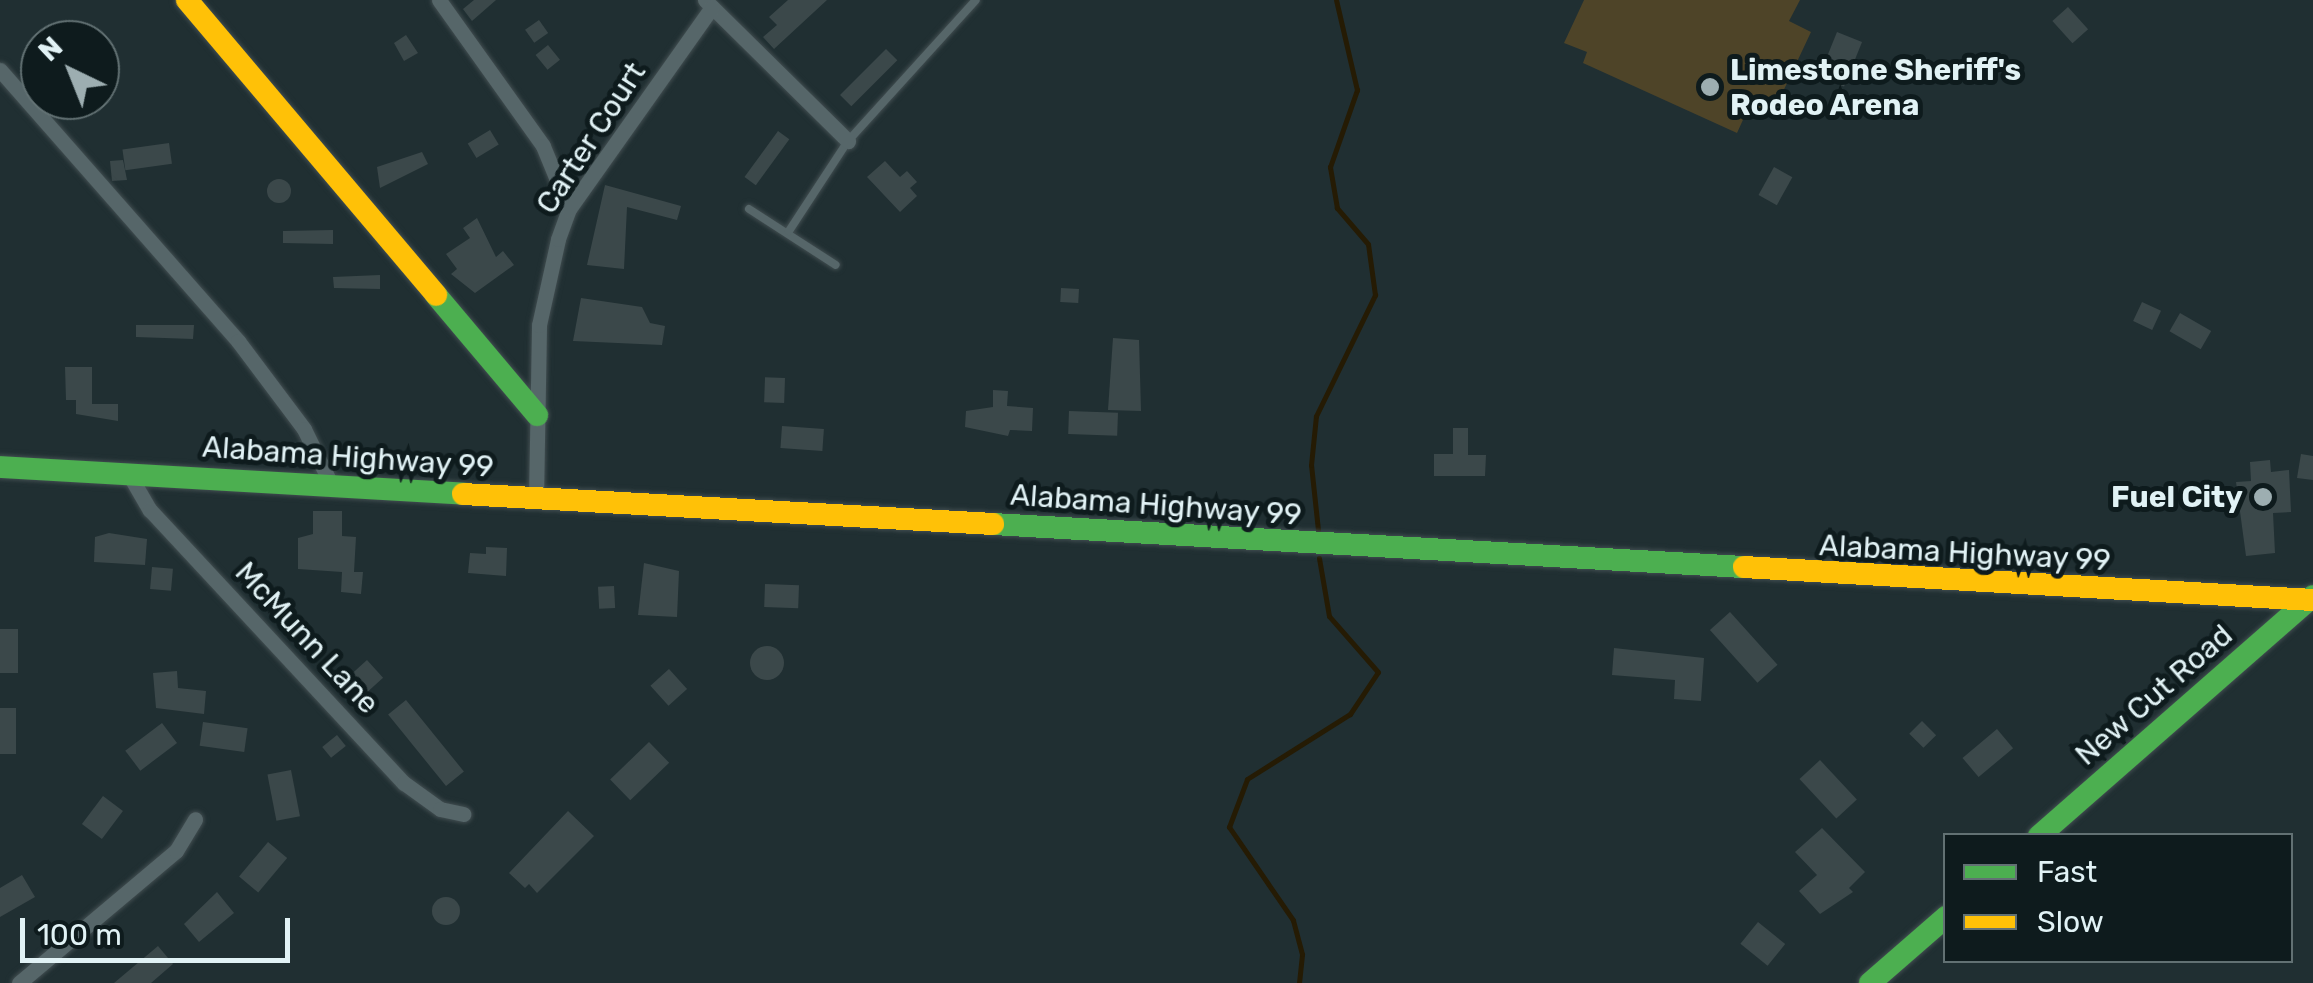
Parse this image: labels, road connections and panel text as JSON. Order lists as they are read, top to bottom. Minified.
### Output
{"streets":{"main road":["Alabama Highway 99","New Cut Road"],"street":["Carter Court","McMunn Lane"]},"crossings":[["Carter Court","Alabama Highway 99"],["Alabama Highway 99","McMunn Lane"],["Alabama Highway 99","New Cut Road"]],"places":["Limestone Sheriff's Rodeo Arena","Fuel City"],"legend":["Fast","Slow"],"scale_bar":"100 m","north":"top left"}
